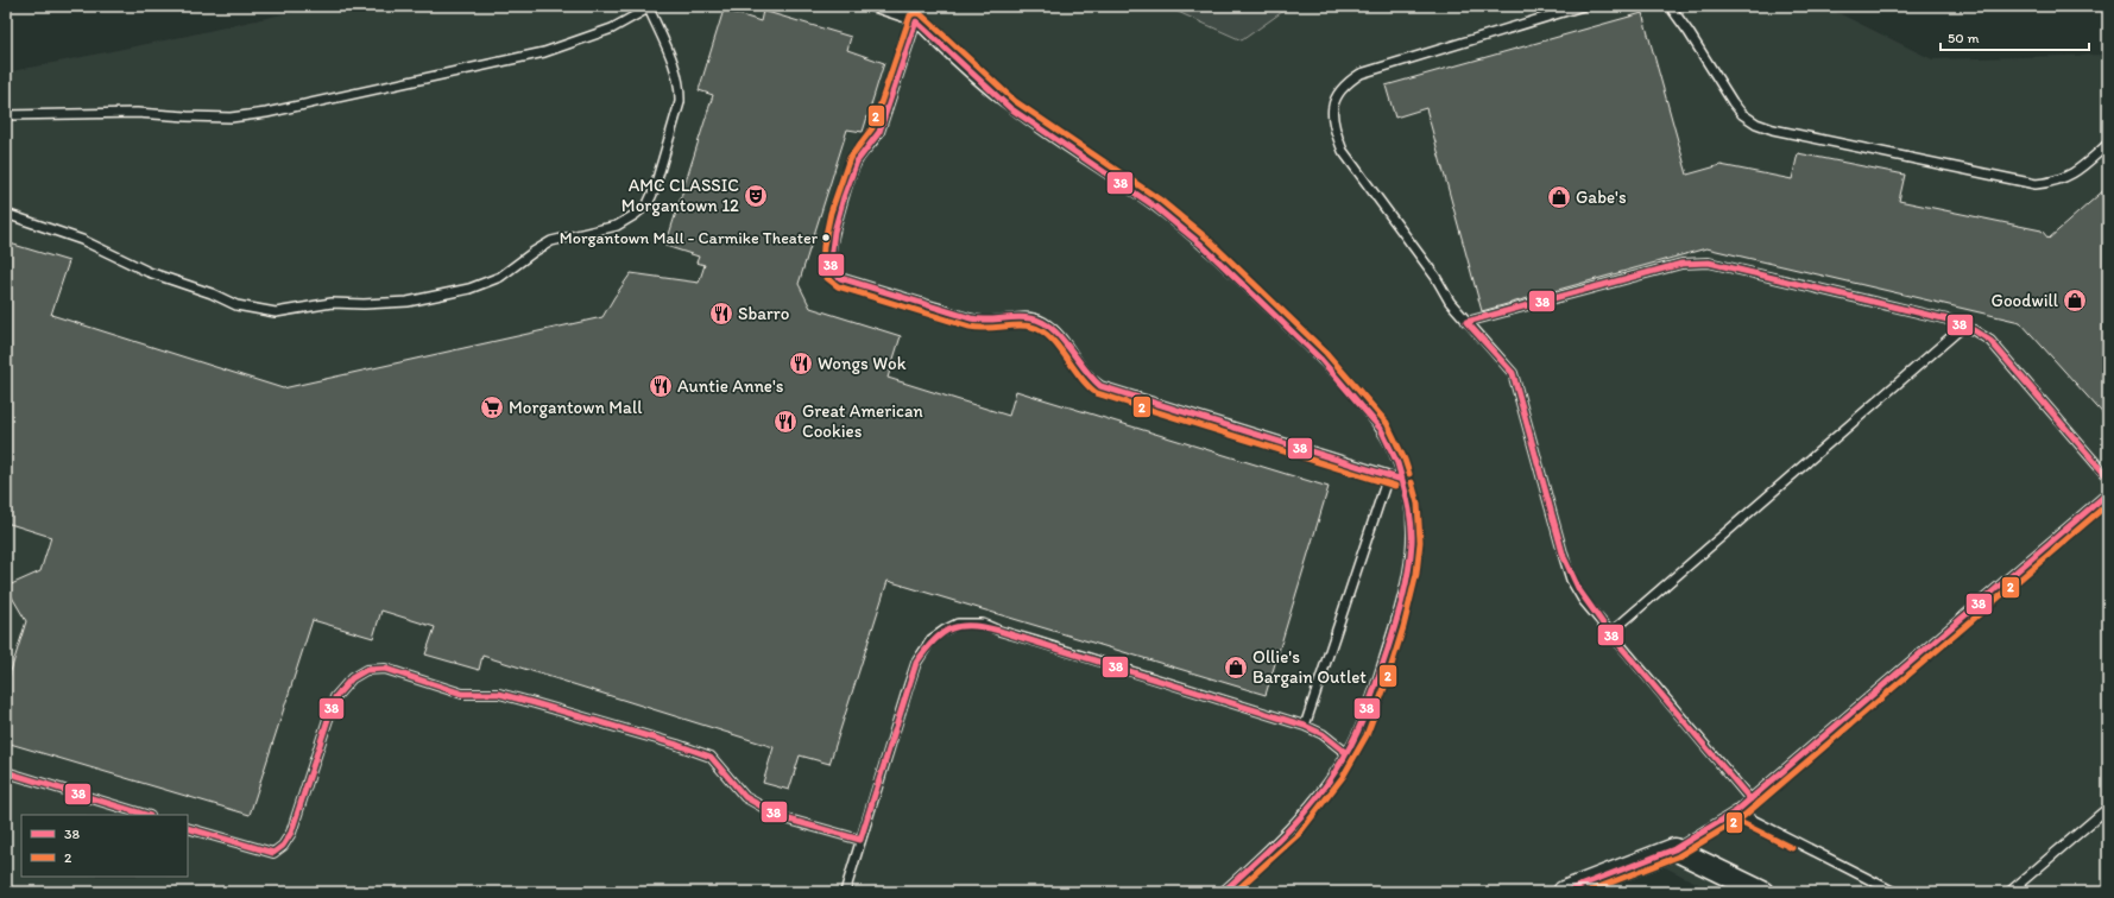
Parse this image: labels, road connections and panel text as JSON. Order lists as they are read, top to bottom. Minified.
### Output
{"places":{"theatre":["AMC CLASSIC Morgantown 12"],"shop":["Gabe's","Goodwill","Ollie's Bargain Outlet"],"other":["Morgantown Mall - Carmike Theater"],"restaurant":["Sbarro","Wongs Wok","Auntie Anne's","Great American Cookies"],"supermarket":["Morgantown Mall"]},"lines":["transit line 2","transit line 38"],"legend":["38","2"],"scale_bar":"50 m"}
